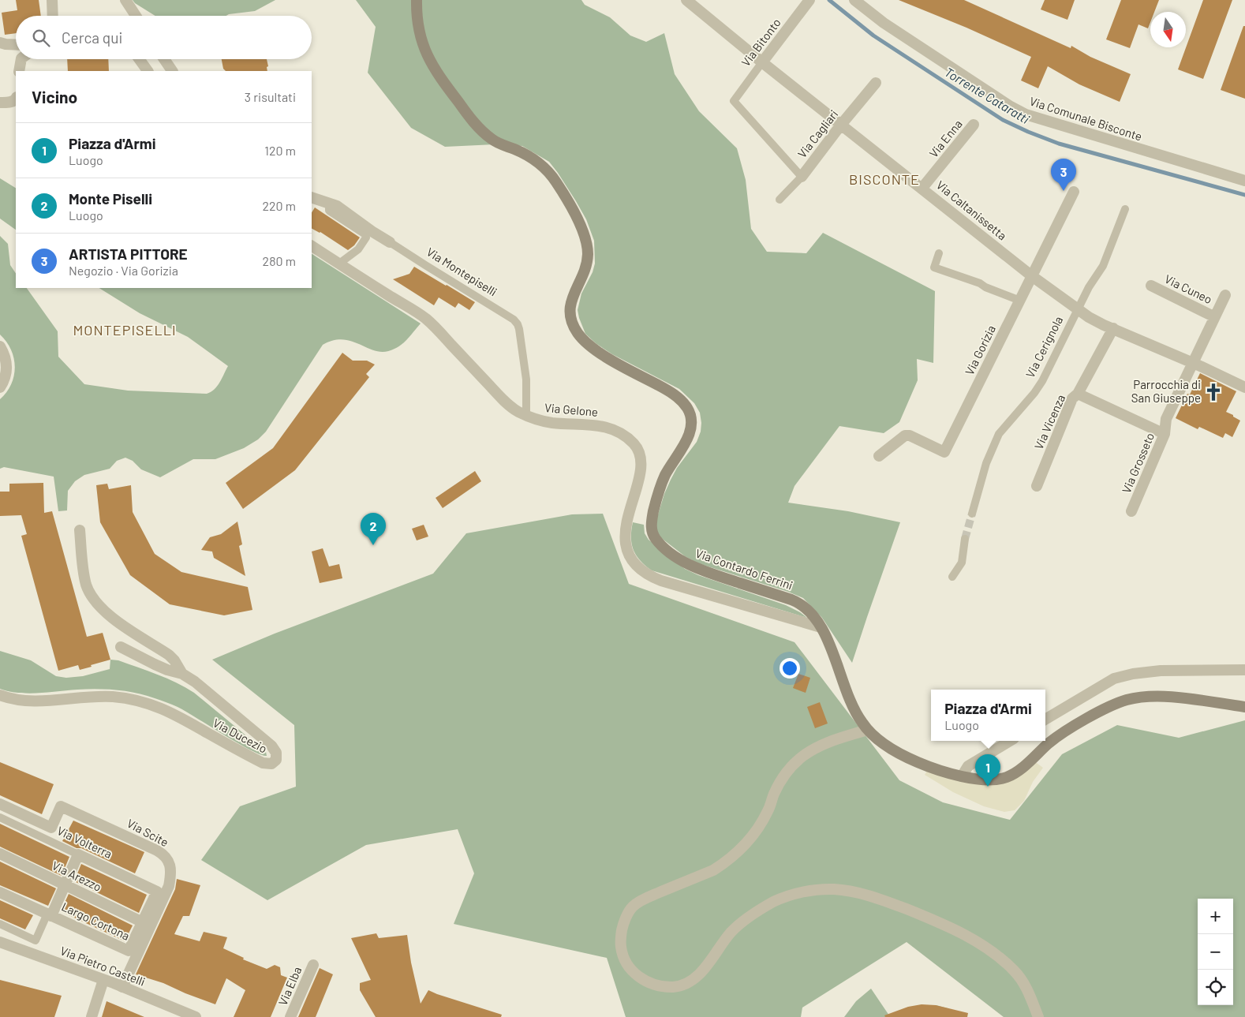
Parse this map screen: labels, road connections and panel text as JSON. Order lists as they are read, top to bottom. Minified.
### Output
{"streets":{"main road":["Via Contardo Ferrini"],"street":["Via Bitonto","Via Comunale Bisconte","Via Cagliari","Via Enna","Via Caltanissetta","Via Montepiselli","Via Cuneo","Via Cerignola","Via Gorizia","Via Gelone","Via Vicenza","Via Grosseto","Via Ducezio","Via Scite","Via Volterra","Via Arezzo","Largo Cortona","Via Pietro Castelli","Via Elba"]},"crossings":[["Via Bitonto","Via Cagliari"],["Via Bitonto","Via Caltanissetta"],["Via Cagliari","Via Caltanissetta"],["Via Enna","Via Caltanissetta"],["Via Caltanissetta","Via Cerignola"],["Via Caltanissetta","Via Gorizia"],["Via Caltanissetta","Via Vicenza"],["Via Caltanissetta","Via Grosseto"],["Via Montepiselli","Via Gelone"],["Via Cuneo","Via Grosseto"],["Via Gelone","Via Contardo Ferrini"],["Via Scite","Via Pietro Castelli"],["Via Volterra","Via Arezzo"],["Via Volterra","Largo Cortona"],["Via Arezzo","Largo Cortona"]],"districts":["BISCONTE","MONTEPISELLI"],"water":["Torrente Cataratti"],"places":{"church":["Parrocchia di San Giuseppe"]},"north":"bottom","page":{"search":"Cerca qui","heading":["Vicino","3 risultati"],"list":[{"mark":"1","name":"Piazza d'Armi","note":"Luogo","value":"120 m"},{"mark":"2","name":"Monte Piselli","note":"Luogo","value":"220 m"},{"mark":"3","name":"ARTISTA PITTORE","note":"Negozio · Via Gorizia","value":"280 m"}],"pins":["3","2","1"],"popup":["Piazza d'Armi","Luogo"],"map_buttons":["+","−"]}}
